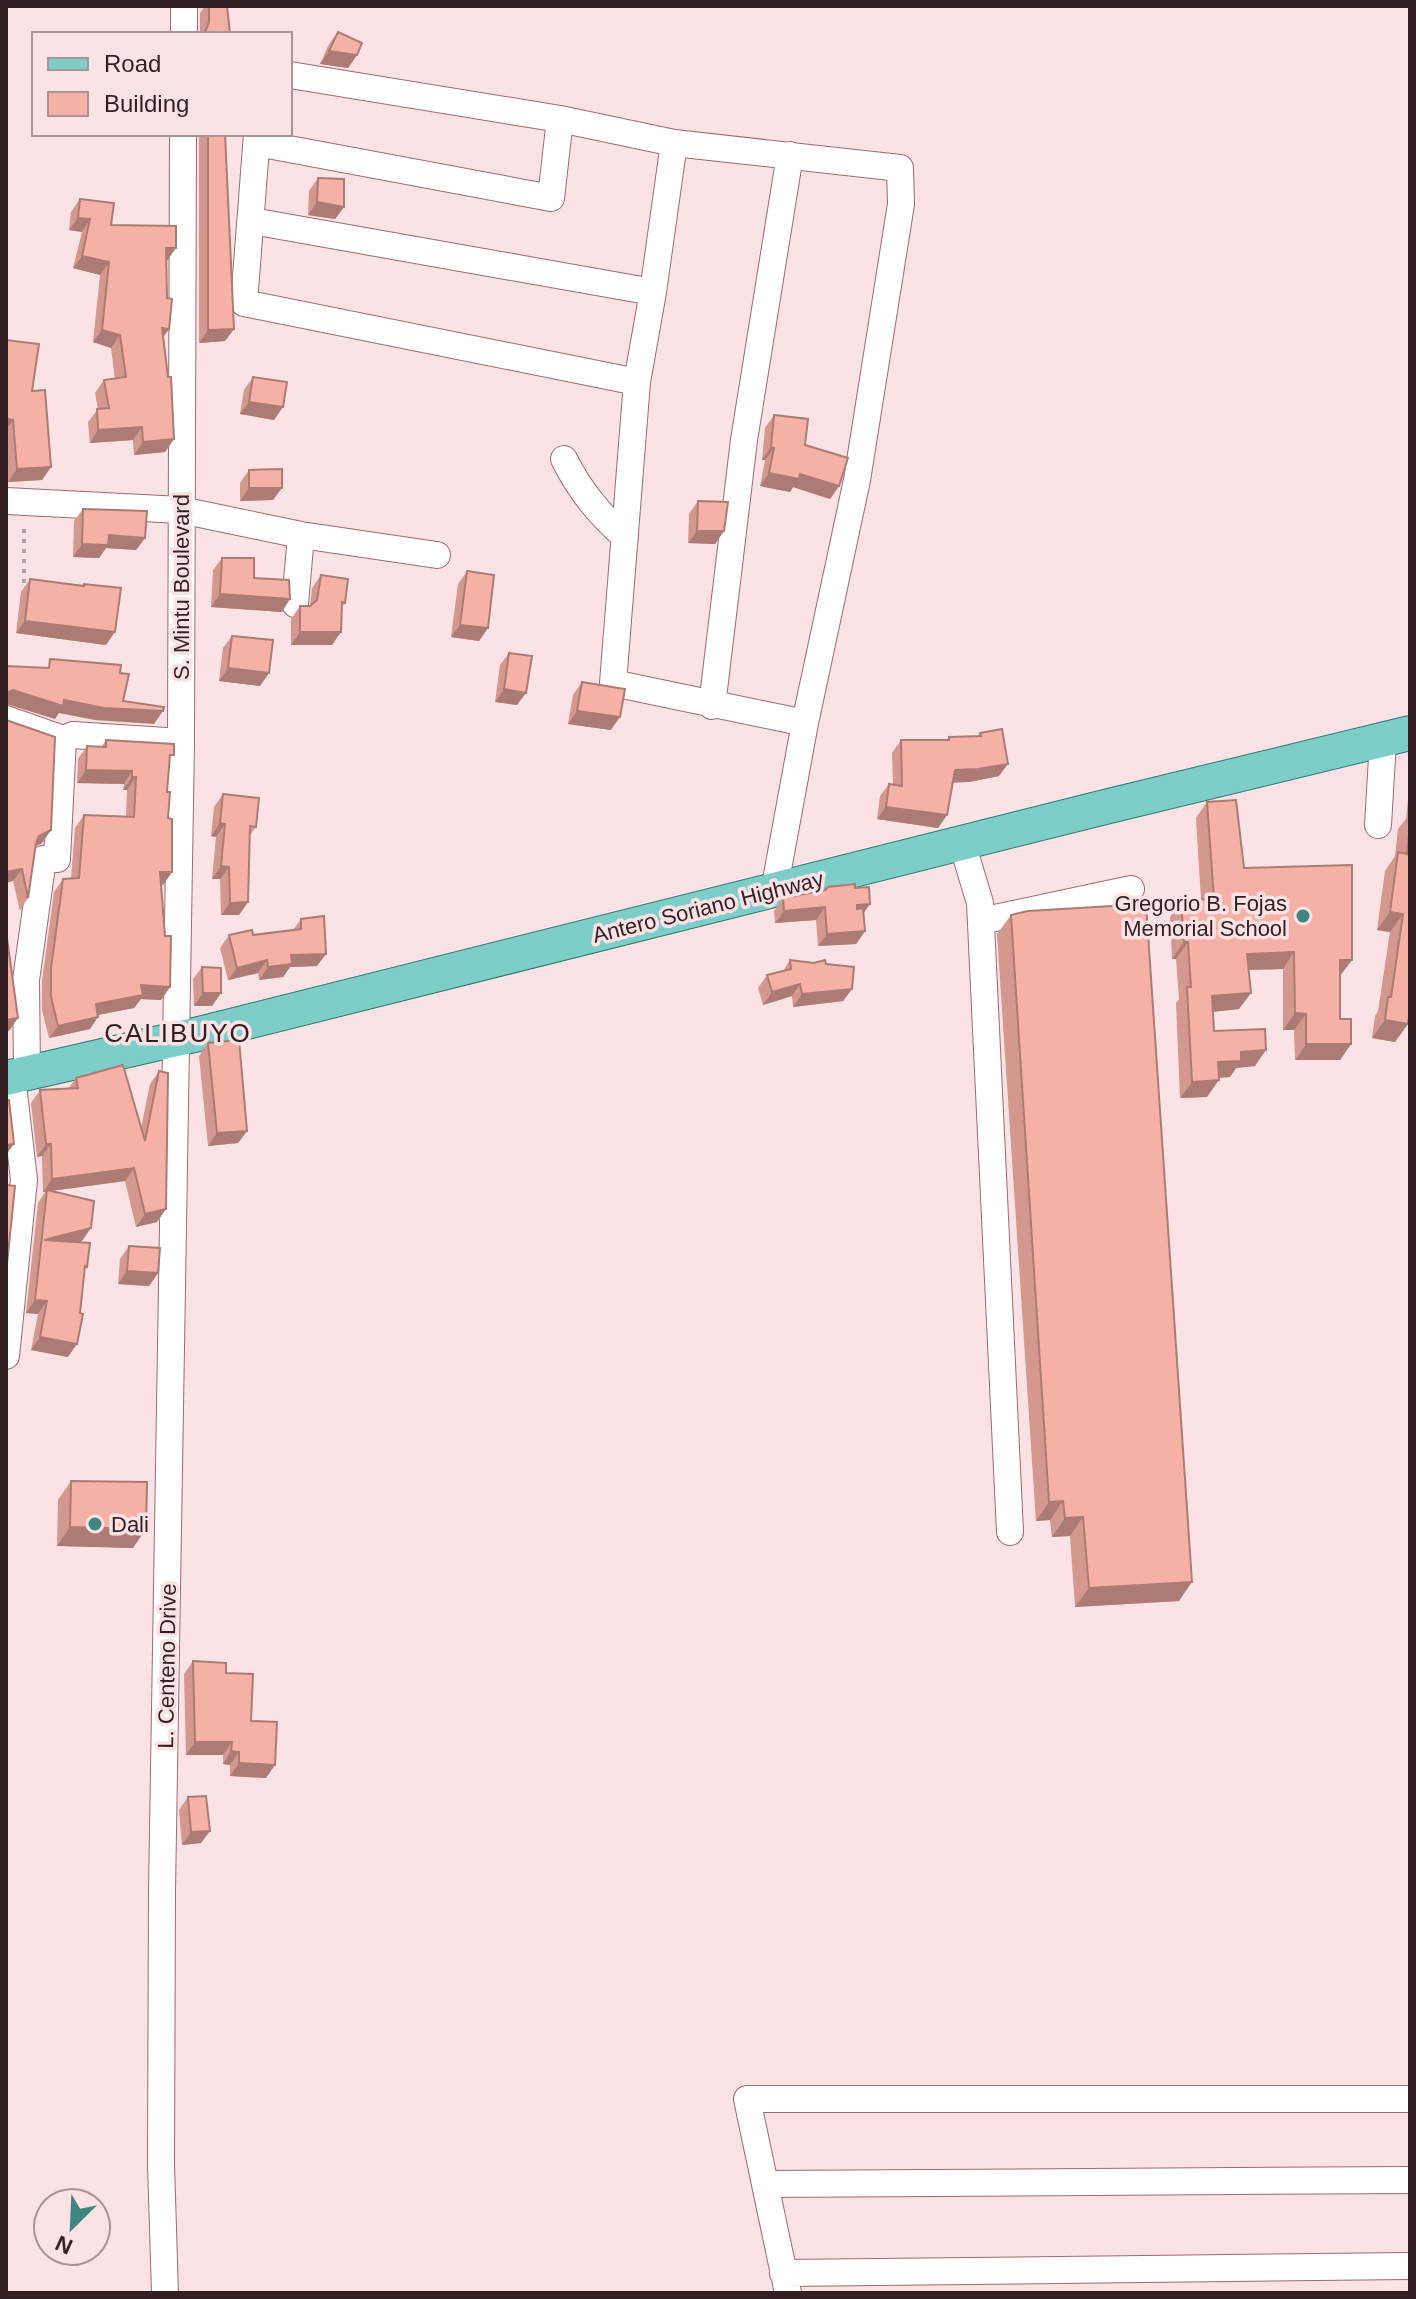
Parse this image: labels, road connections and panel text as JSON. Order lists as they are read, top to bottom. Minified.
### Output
{"streets":{"main road":["Antero Soriano Highway"],"street":["S. Mintu Boulevard","L. Centeno Drive"]},"crossings":[["S. Mintu Boulevard","Antero Soriano Highway"],["S. Mintu Boulevard","L. Centeno Drive"],["Antero Soriano Highway","L. Centeno Drive"]],"districts":["CALIBUYO"],"places":["Gregorio B. Fojas Memorial School","Dali"],"legend":["Road","Building"],"north":"bottom left"}
